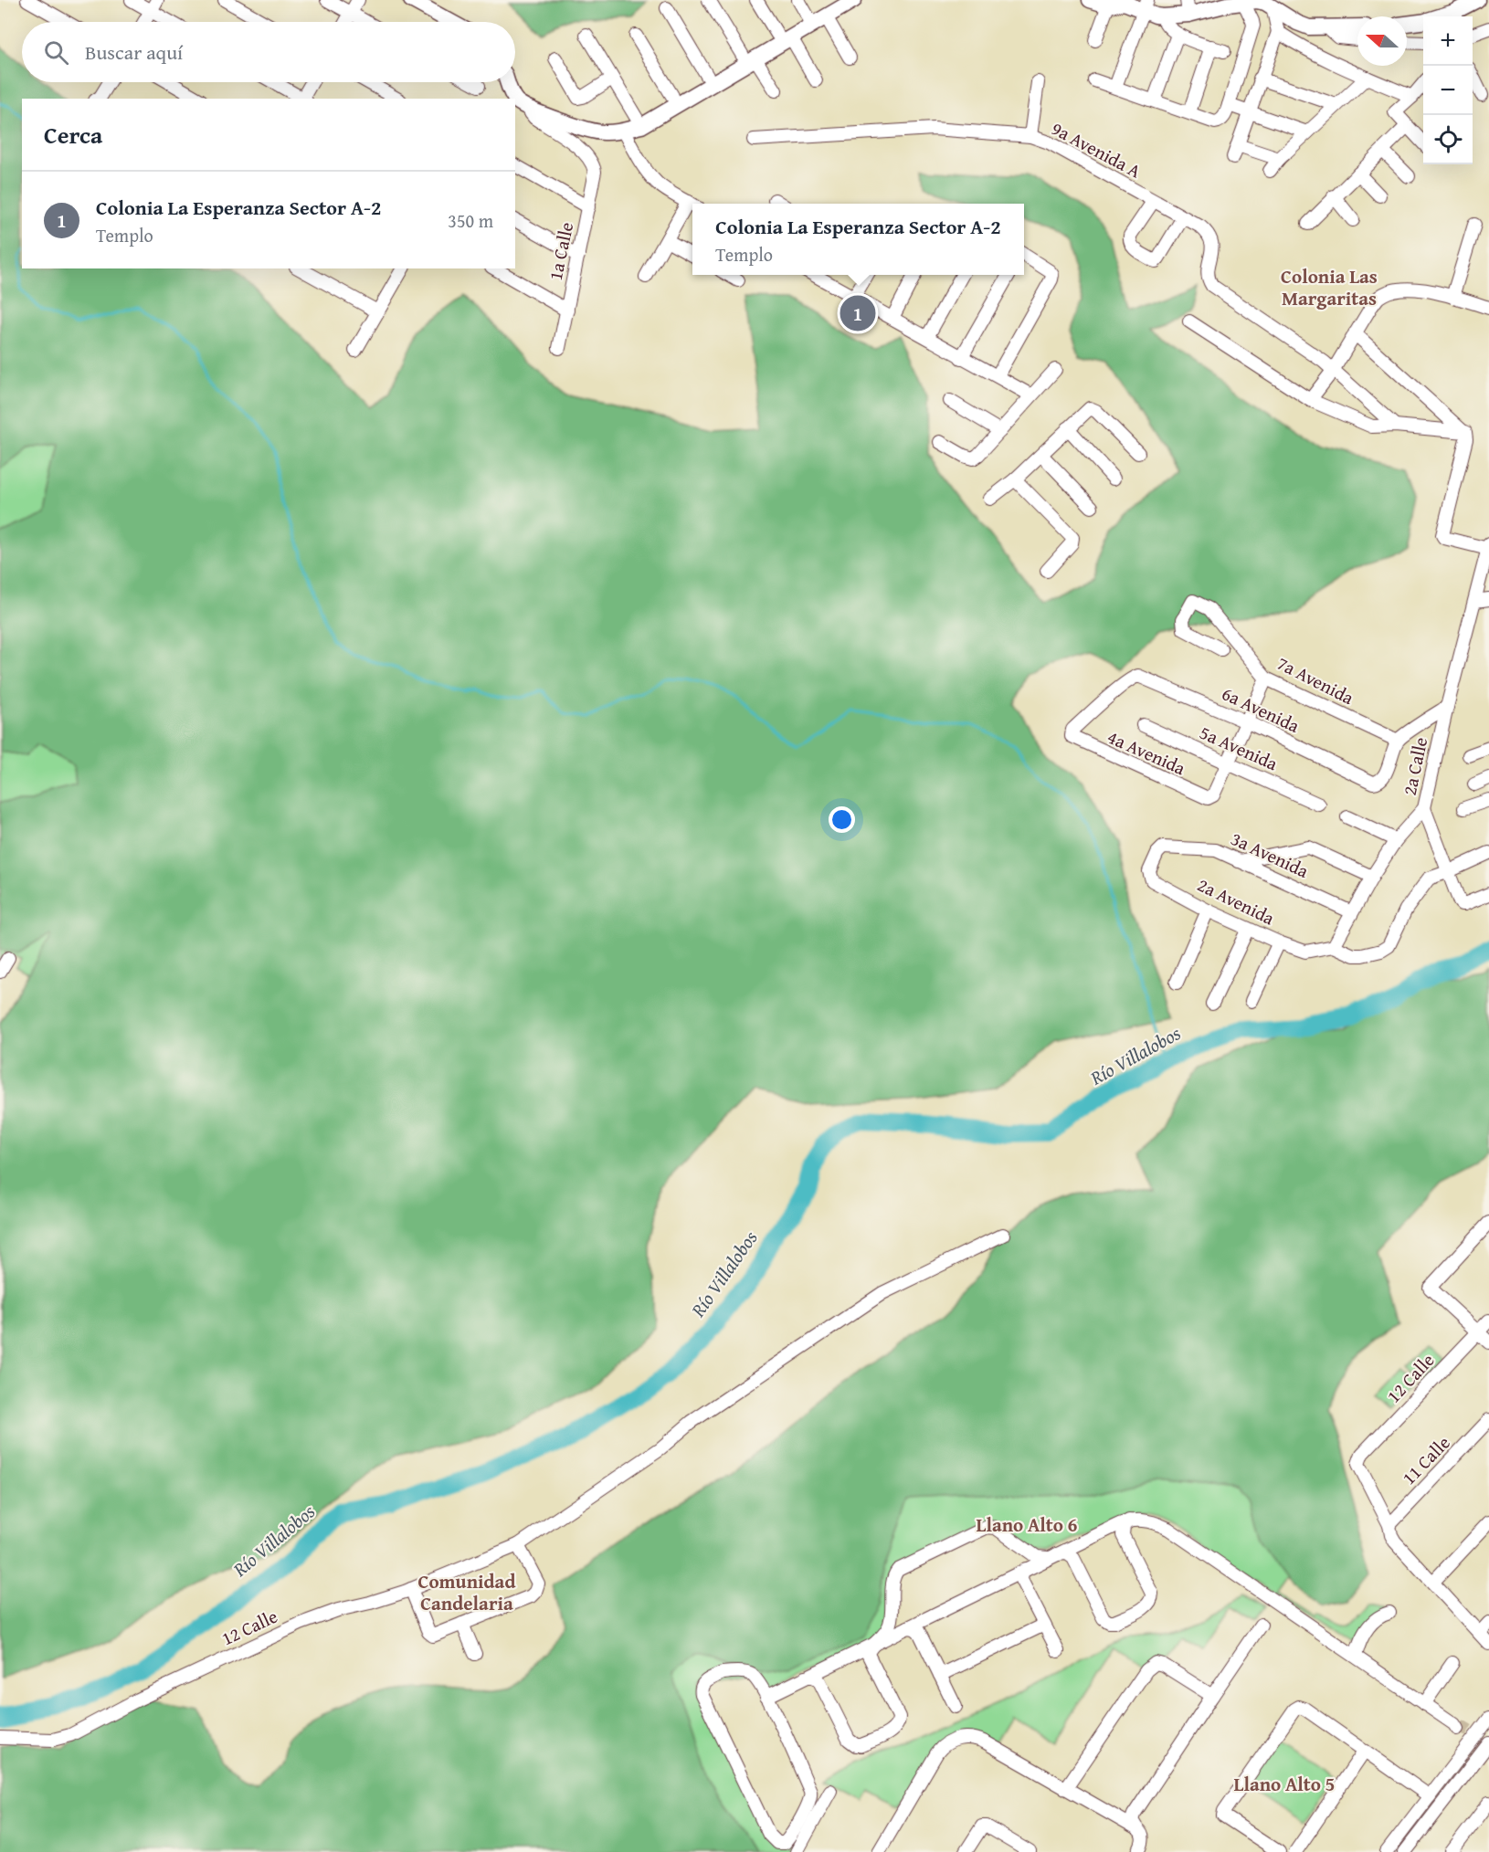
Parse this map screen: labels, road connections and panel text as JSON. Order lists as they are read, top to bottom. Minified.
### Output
{"streets":{"street":["9a Avenida A","1a Calle","7a Avenida","6a Avenida","5a Avenida","4a Avenida","2a Calle","3a Avenida","2a Avenida","12 Calle","11 Calle"]},"crossings":[["7a Avenida","6a Avenida"],["6a Avenida","4a Avenida"],["5a Avenida","4a Avenida"],["2a Calle","3a Avenida"],["2a Calle","2a Avenida"],["3a Avenida","2a Avenida"],["12 Calle","11 Calle"]],"districts":["Colonia Las Margaritas","Llano Alto 6","Comunidad Candelaria","Llano Alto 5"],"water":["Río Villalobos"],"north":"left","page":{"map_buttons":["+","−"],"search":"Buscar aquí","heading":"Cerca","list":[{"mark":"1","name":"Colonia La Esperanza Sector A-2","note":"Templo","value":"350 m"}],"popup":["Colonia La Esperanza Sector A-2","Templo"],"pins":"1"}}
